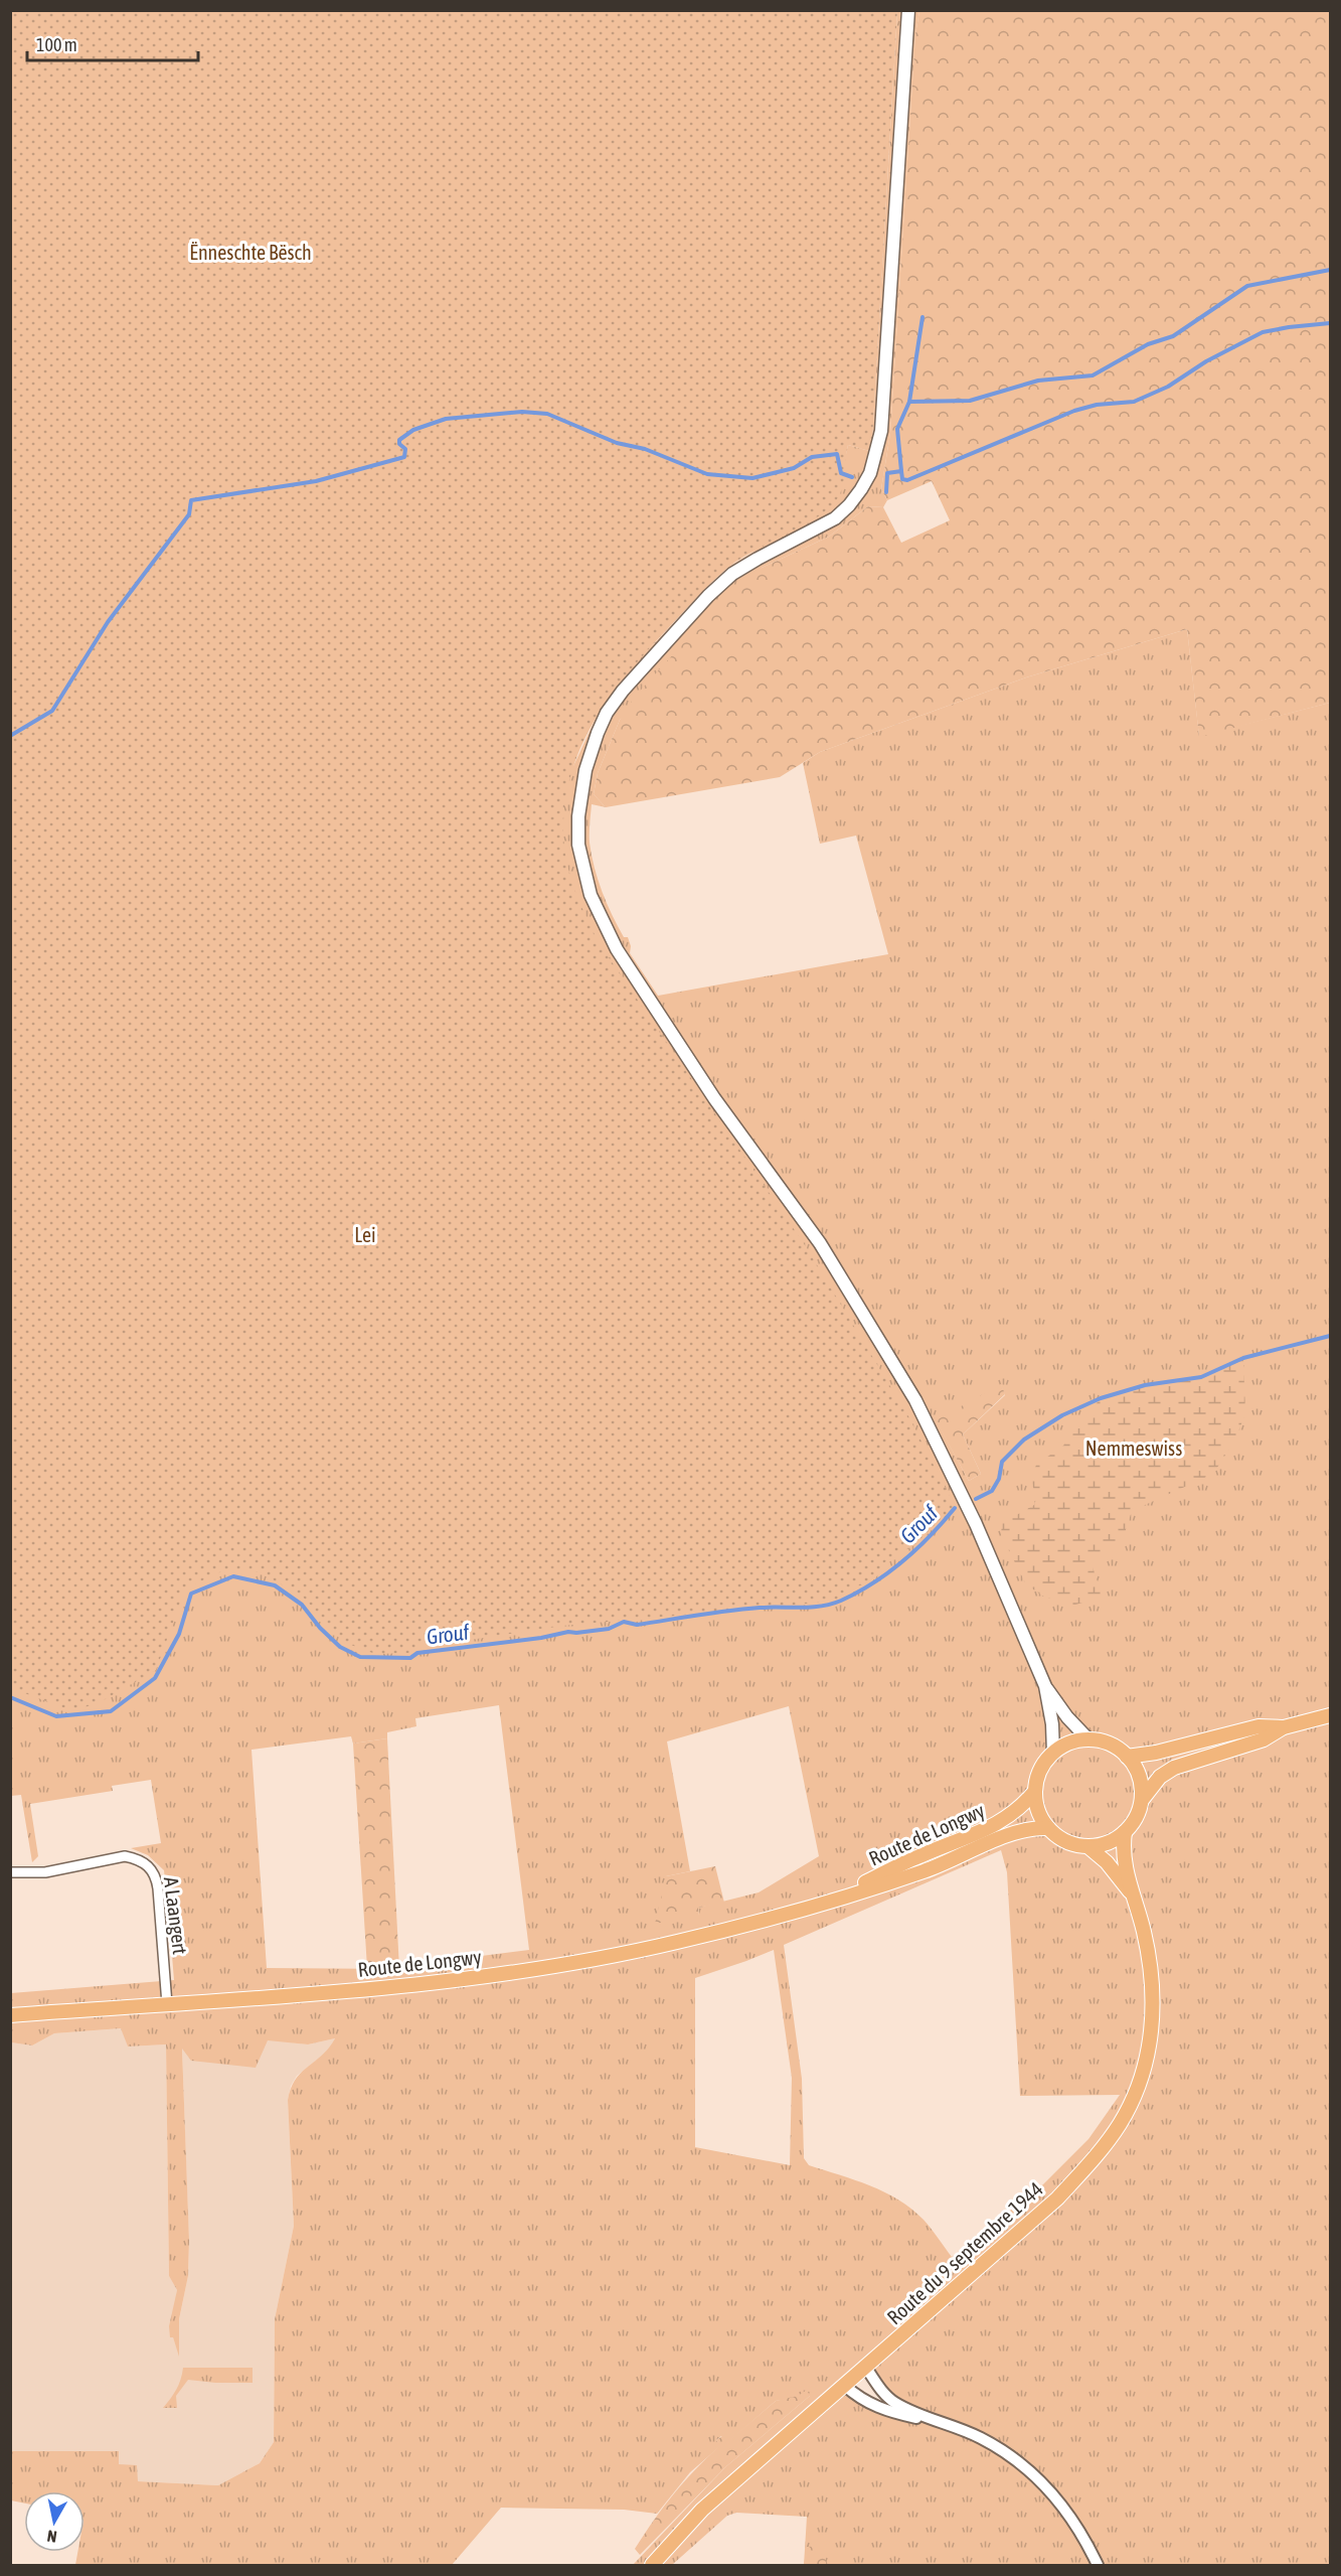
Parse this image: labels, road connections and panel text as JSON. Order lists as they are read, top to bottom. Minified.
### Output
{"streets":{"main road":["Route de Longwy","Route du 9 septembre 1944"],"street":["A Laangert"]},"crossings":[["Route de Longwy","A Laangert"]],"water":["Grouf"],"parks":["Ënneschte Bësch","Lei","Nemmeswiss"],"scale_bar":"100 m","north":"bottom"}
